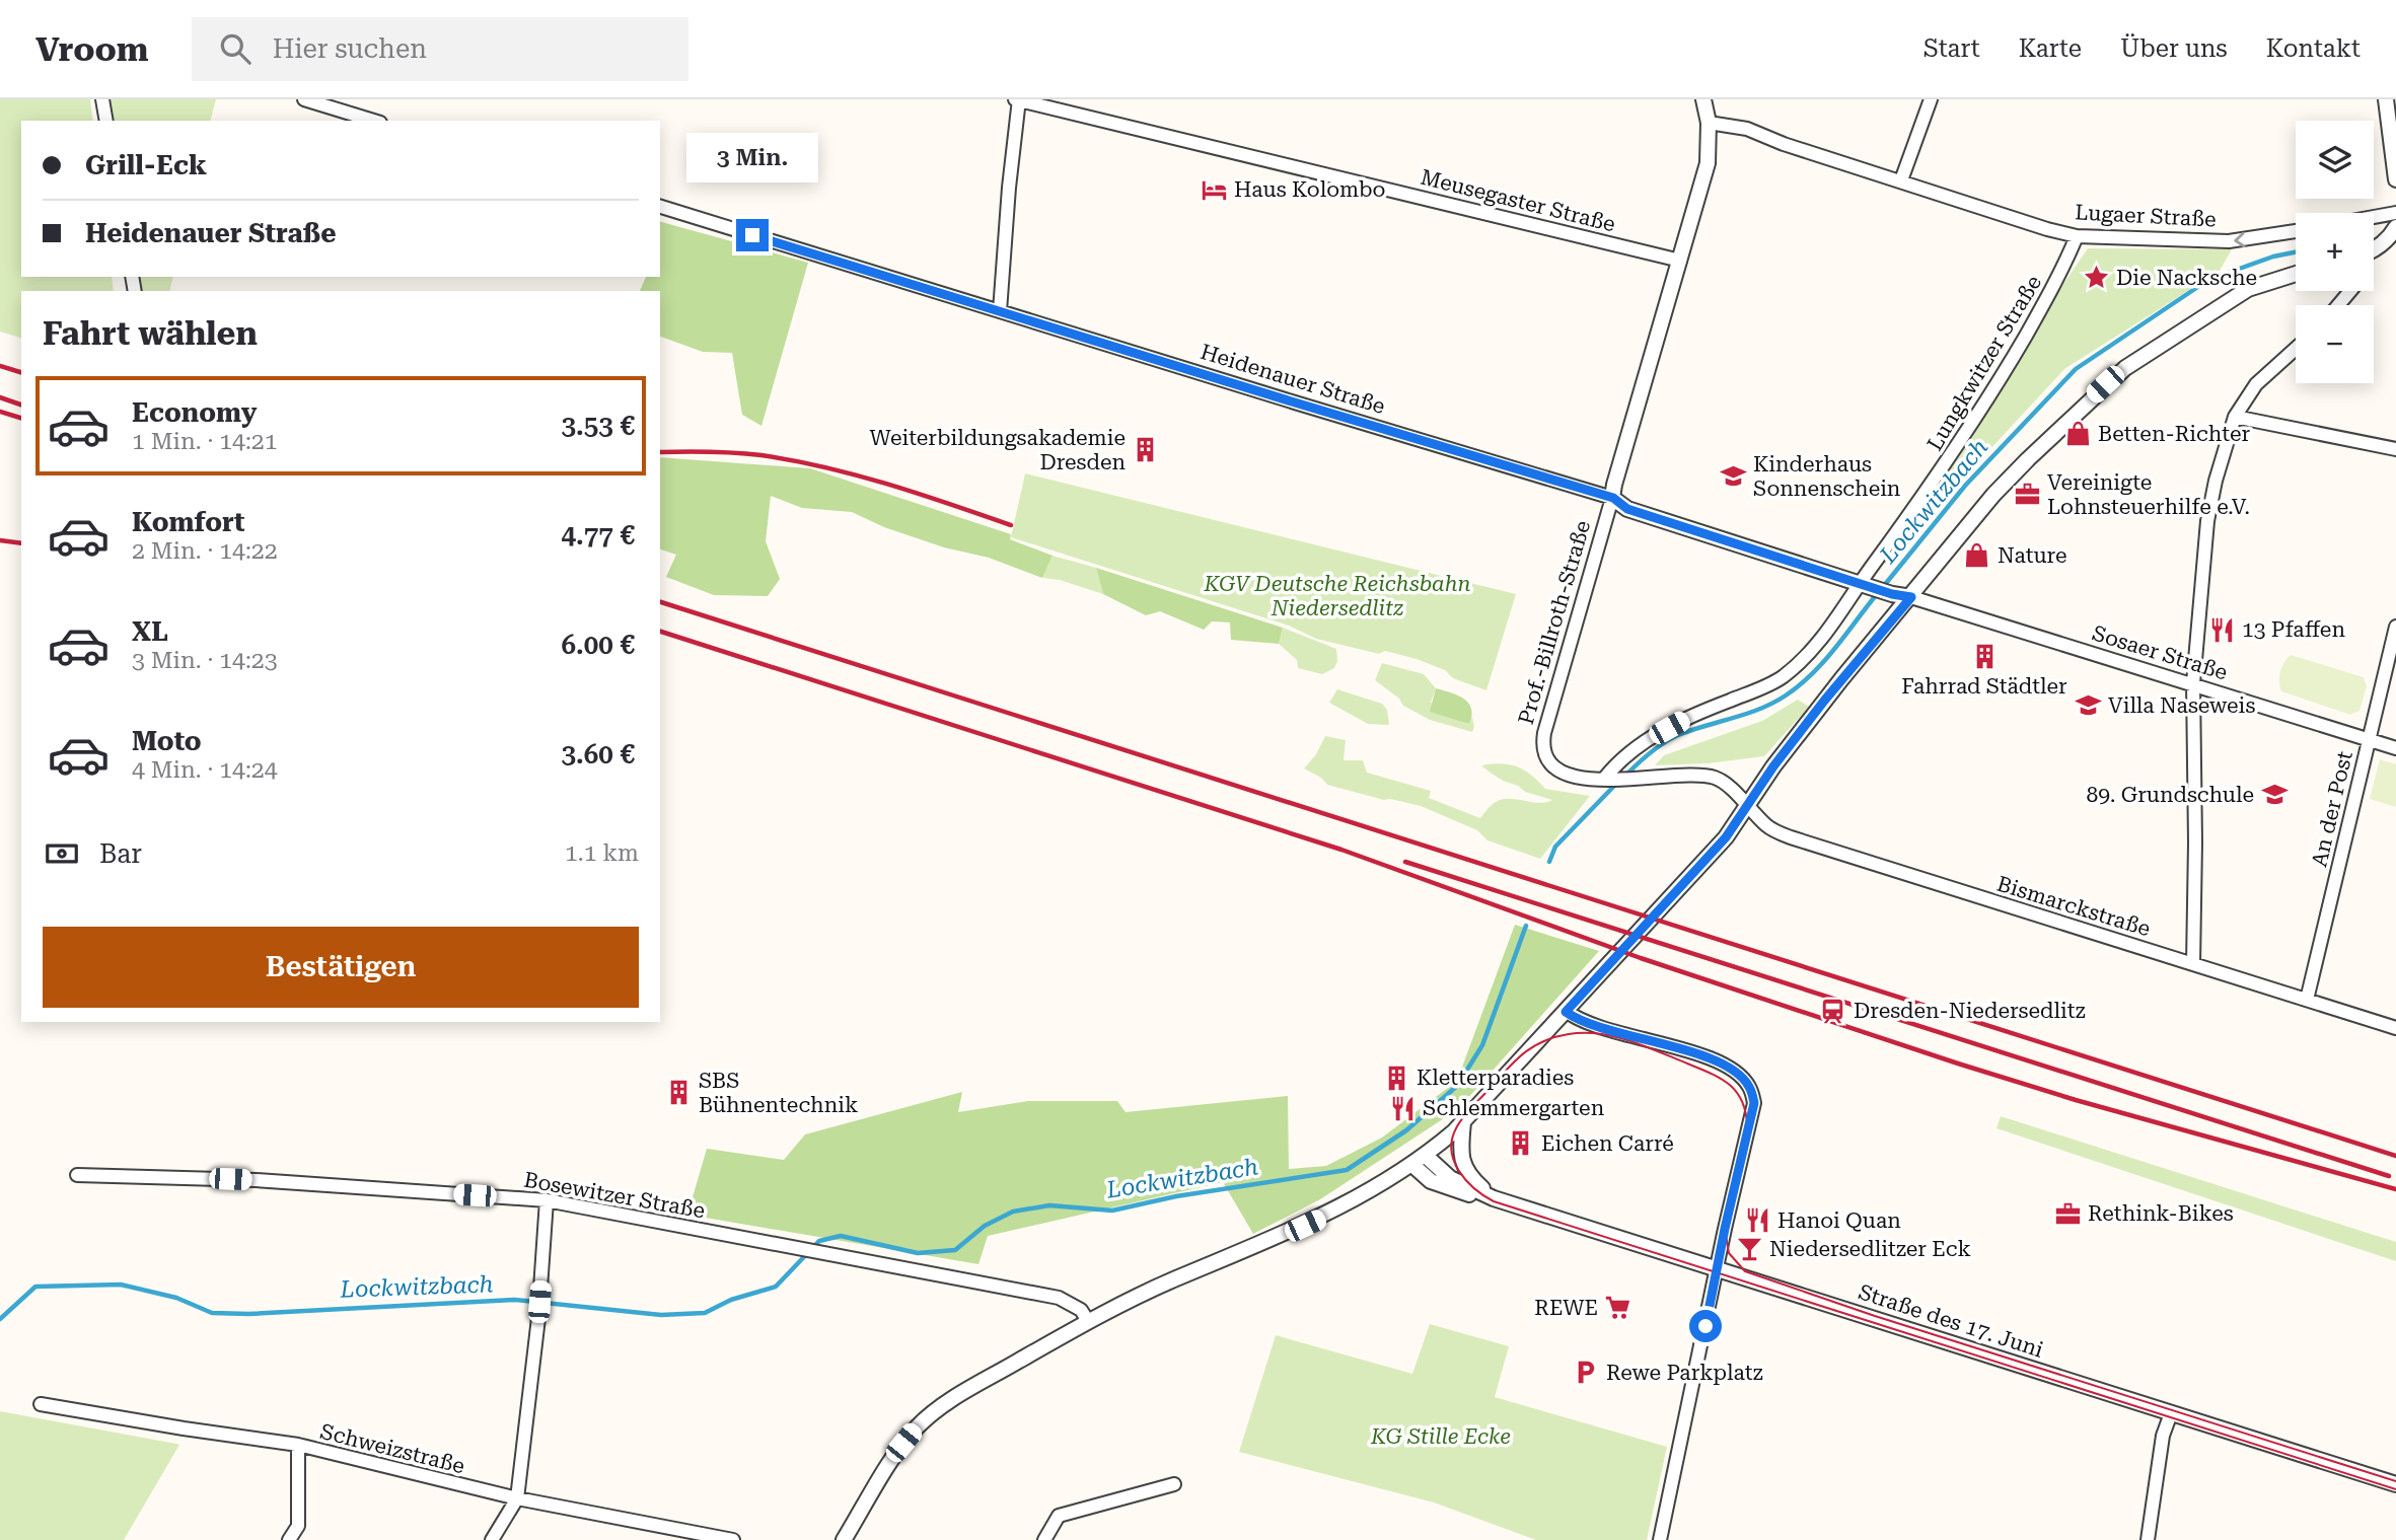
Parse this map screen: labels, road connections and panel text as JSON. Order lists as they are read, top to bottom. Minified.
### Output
{"streets":{"street":["Meusegaster Straße","Lugaer Straße","Lungkwitzer Straße","Heidenauer Straße","Prof.-Billroth-Straße","Sosaer Straße","An der Post","Bismarckstraße","Bosewitzer Straße","Straße des 17. Juni","Schweizstraße"]},"crossings":[["Meusegaster Straße","Prof.-Billroth-Straße"],["Lugaer Straße","Lungkwitzer Straße"],["Lugaer Straße","Prof.-Billroth-Straße"],["Lungkwitzer Straße","Heidenauer Straße"],["Lungkwitzer Straße","Prof.-Billroth-Straße"],["Heidenauer Straße","Prof.-Billroth-Straße"],["Heidenauer Straße","Sosaer Straße"],["Prof.-Billroth-Straße","Bismarckstraße"],["Sosaer Straße","An der Post"],["An der Post","Bismarckstraße"]],"one_way":["Lugaer Straße"],"water":["Lockwitzbach"],"parks":["KGV Deutsche Reichsbahn Niedersedlitz","KG Stille Ecke"],"places":{"hotel":["Haus Kolombo"],"place":["Die Nacksche"],"shop":["Betten-Richter","Nature"],"building":["Weiterbildungsakademie Dresden","Fahrrad Städtler","Kletterparadies","SBS Bühnentechnik","Eichen Carré"],"school or university":["Kinderhaus Sonnenschein","Villa Naseweis","89. Grundschule"],"office":["Vereinigte Lohnsteuerhilfe e.V.","Rethink-Bikes"],"restaurant":["13 Pfaffen","Schlemmergarten","Hanoi Quan"],"station":["Dresden-Niedersedlitz"],"bar":["Niedersedlitzer Eck"],"supermarket":["REWE"],"parking":["Rewe Parkplatz"]},"page":{"header":"Vroom","search":"Hier suchen","nav":["Start","Karte","Über uns","Kontakt"],"map_buttons":["+","−"],"banner":["Grill-Eck","Heidenauer Straße"],"bubble":"3 Min.","heading":"Fahrt wählen","list":[{"name":"Economy","note":"1 Min. · 14:21","value":"3.53 €"},{"name":"Komfort","note":"2 Min. · 14:22","value":"4.77 €"},{"name":"XL","note":"3 Min. · 14:23","value":"6.00 €"},{"name":"Moto","note":"4 Min. · 14:24","value":"3.60 €"}],"pay":["Bar","1.1 km"],"buttons":"Bestätigen"}}
